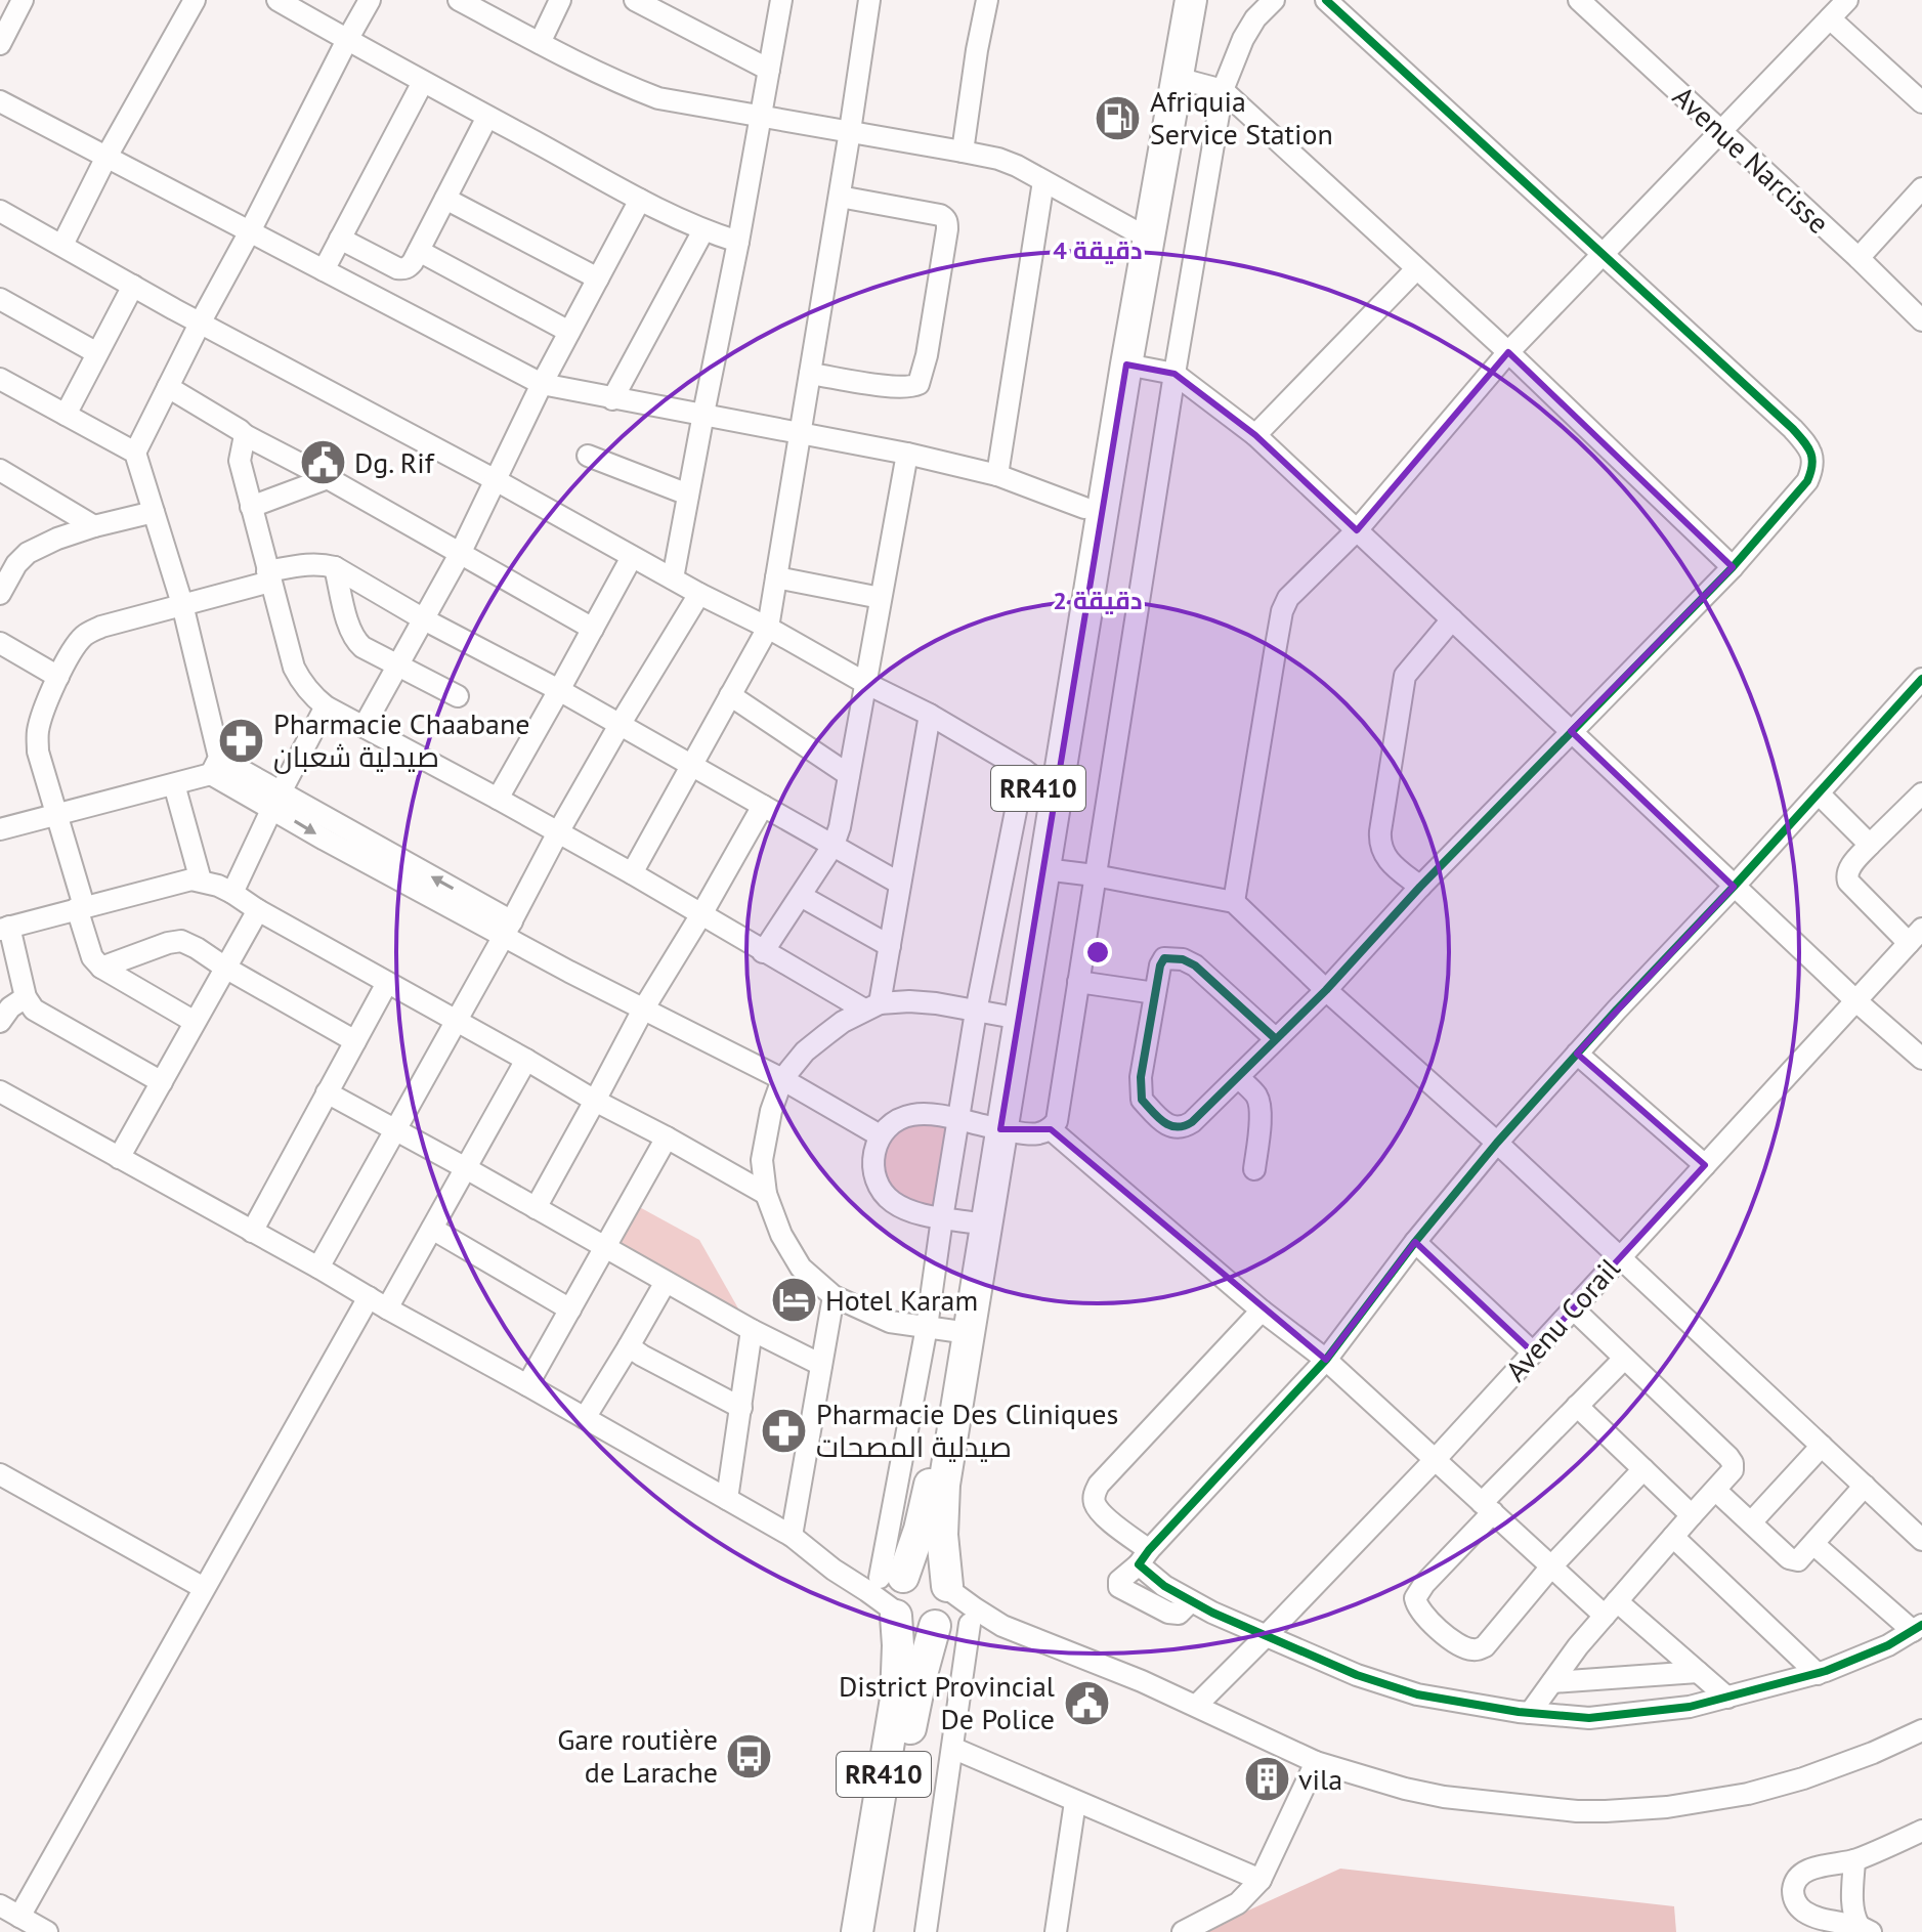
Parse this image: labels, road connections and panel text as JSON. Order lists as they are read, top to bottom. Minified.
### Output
{"streets":{"highway":["RR410"],"street":["Avenue Narcisse","Avenu Corail"]},"places":{"fuel station":["Afriquia Service Station"],"public building":["Dg. Rif","District Provincial De Police"],"pharmacy":["Pharmacie Chaabane صيدلية شعبان","Pharmacie Des Cliniques صيدلية المصحات"],"hotel":["Hotel Karam"],"bus stop":["Gare routière de Larache"],"building":["vila"]},"rings":["4 دقيقة","2 دقيقة"]}
